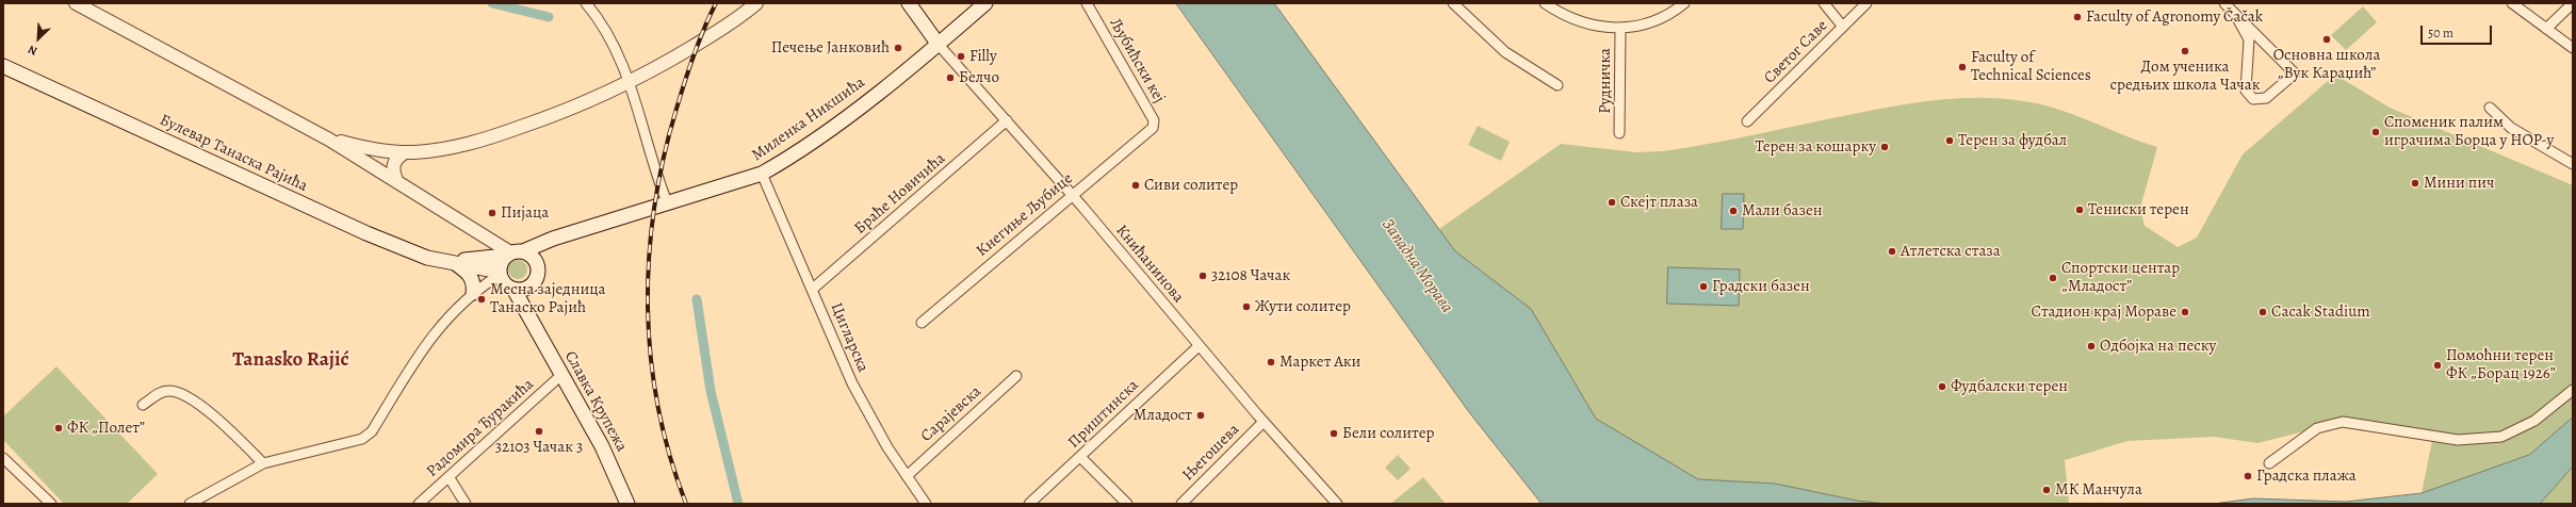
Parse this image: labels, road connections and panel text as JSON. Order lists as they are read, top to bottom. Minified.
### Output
{"streets":{"main road":["Миленка Никшића","Булевар Танаска Рајића","Славка Крупежа"],"street":["Светог Саве","Љубићски кеј","Рудничка","Браће Новичића","Кнегиње Љубице","Книћанинова","Цигларска","Сарајевска","Приштинска","Радомира Ђуракића","Његошева"]},"crossings":[["Љубићски кеј","Кнегиње Љубице"],["Миленка Никшића","Булевар Танаска Рајића"],["Миленка Никшића","Книћанинова"],["Миленка Никшића","Цигларска"],["Миленка Никшића","Славка Крупежа"],["Браће Новичића","Книћанинова"],["Браће Новичића","Цигларска"],["Кнегиње Љубице","Книћанинова"],["Книћанинова","Приштинска"],["Книћанинова","Његошева"],["Цигларска","Сарајевска"],["Славка Крупежа","Радомира Ђуракића"]],"districts":["Tanasko Rajić"],"water":["Западна Морава"],"places":["Faculty of Agronomy Čačak","Основна школа „Вук Караџић”","Печење Јанковић","Дом ученика средњих школа Чачак","Filly","Faculty of Technical Sciences","Белчо","Споменик палим играчима Борца у НОР-у","Терен за фудбал","Терен за кошарку","Мини пич","Сиви солитер","Скејт плаза","Тениски терен","Мали базен","Пијаца","Атлетска стаза","32108 Чачак","Спортски центар „Младост”","Градски базен","Месна заједница Танаско Рајић","Жути солитер","Стадион крај Мораве","Cacak Stadium","Одбојка на песку","Маркет Аки","Помоћни терен ФК „Борац 1926”","Фудбалски терен","Младост","ФК „Полет”","32103 Чачак 3","Бели солитер","Градска плажа","МК Манчула"],"scale_bar":"50 m","north":"bottom left"}
